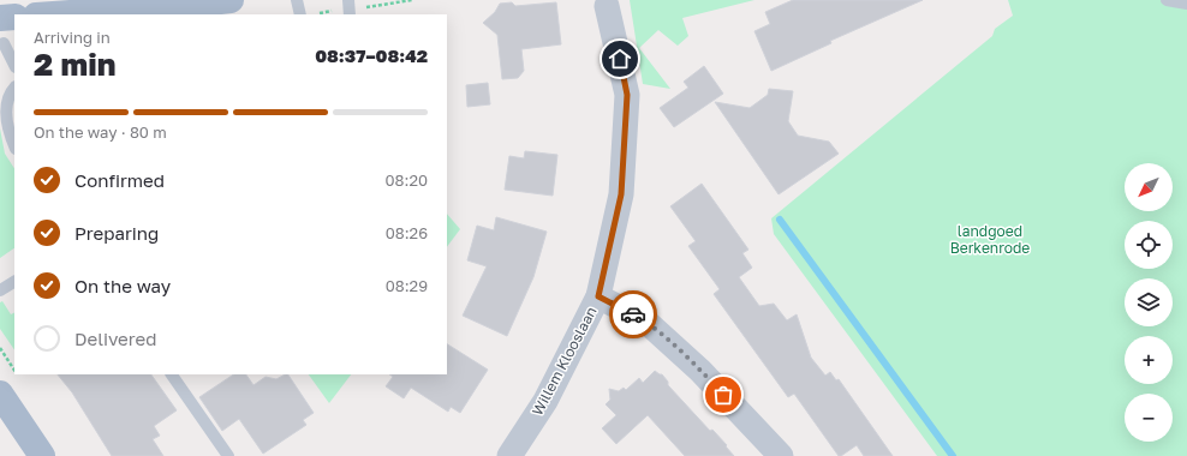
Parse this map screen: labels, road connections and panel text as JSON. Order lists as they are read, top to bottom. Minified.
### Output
{"streets":{"street":["Willem Klooslaan"]},"parks":["landgoed Berkenrode"],"north":"bottom left","page":{"heading":["2 min","Arriving in","08:37–08:42"],"bar":"On the way · 80 m","list":[["Confirmed","08:20"],["Preparing","08:26"],["On the way","08:29"],"Delivered"],"map_buttons":["+","−"]}}
